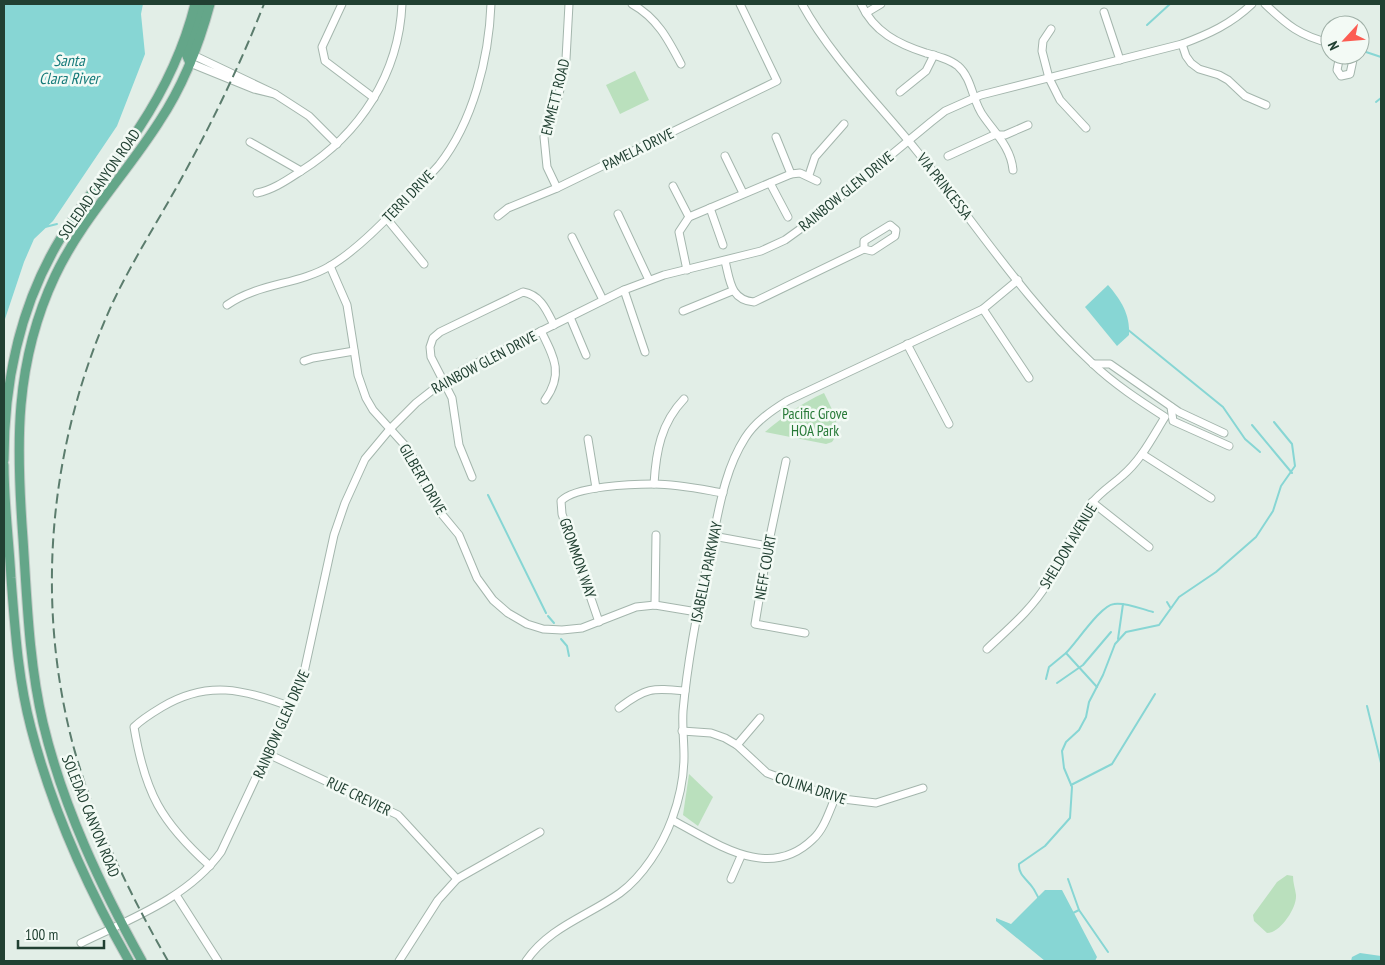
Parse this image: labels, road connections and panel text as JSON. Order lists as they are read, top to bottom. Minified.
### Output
{"streets":{"main road":["SOLEDAD CANYON ROAD"],"street":["EMMETT ROAD","PAMELA DRIVE","VIA PRINCESSA","RAINBOW GLEN DRIVE","TERRI DRIVE","GILBERT DRIVE","SHELDON AVENUE","GROMMON WAY","NEFF COURT","ISABELLA PARKWAY","COLINA DRIVE","RUE CREVIER"]},"crossings":[["EMMETT ROAD","PAMELA DRIVE"],["SOLEDAD CANYON ROAD","RAINBOW GLEN DRIVE"],["VIA PRINCESSA","RAINBOW GLEN DRIVE"],["VIA PRINCESSA","SHELDON AVENUE"],["VIA PRINCESSA","ISABELLA PARKWAY"],["RAINBOW GLEN DRIVE","GILBERT DRIVE"],["RAINBOW GLEN DRIVE","RUE CREVIER"],["TERRI DRIVE","GILBERT DRIVE"],["GILBERT DRIVE","GROMMON WAY"],["GILBERT DRIVE","ISABELLA PARKWAY"],["GROMMON WAY","ISABELLA PARKWAY"],["ISABELLA PARKWAY","COLINA DRIVE"]],"water":["Santa Clara River"],"parks":["Pacific Grove HOA Park"],"scale_bar":"100 m","north":"bottom left"}
